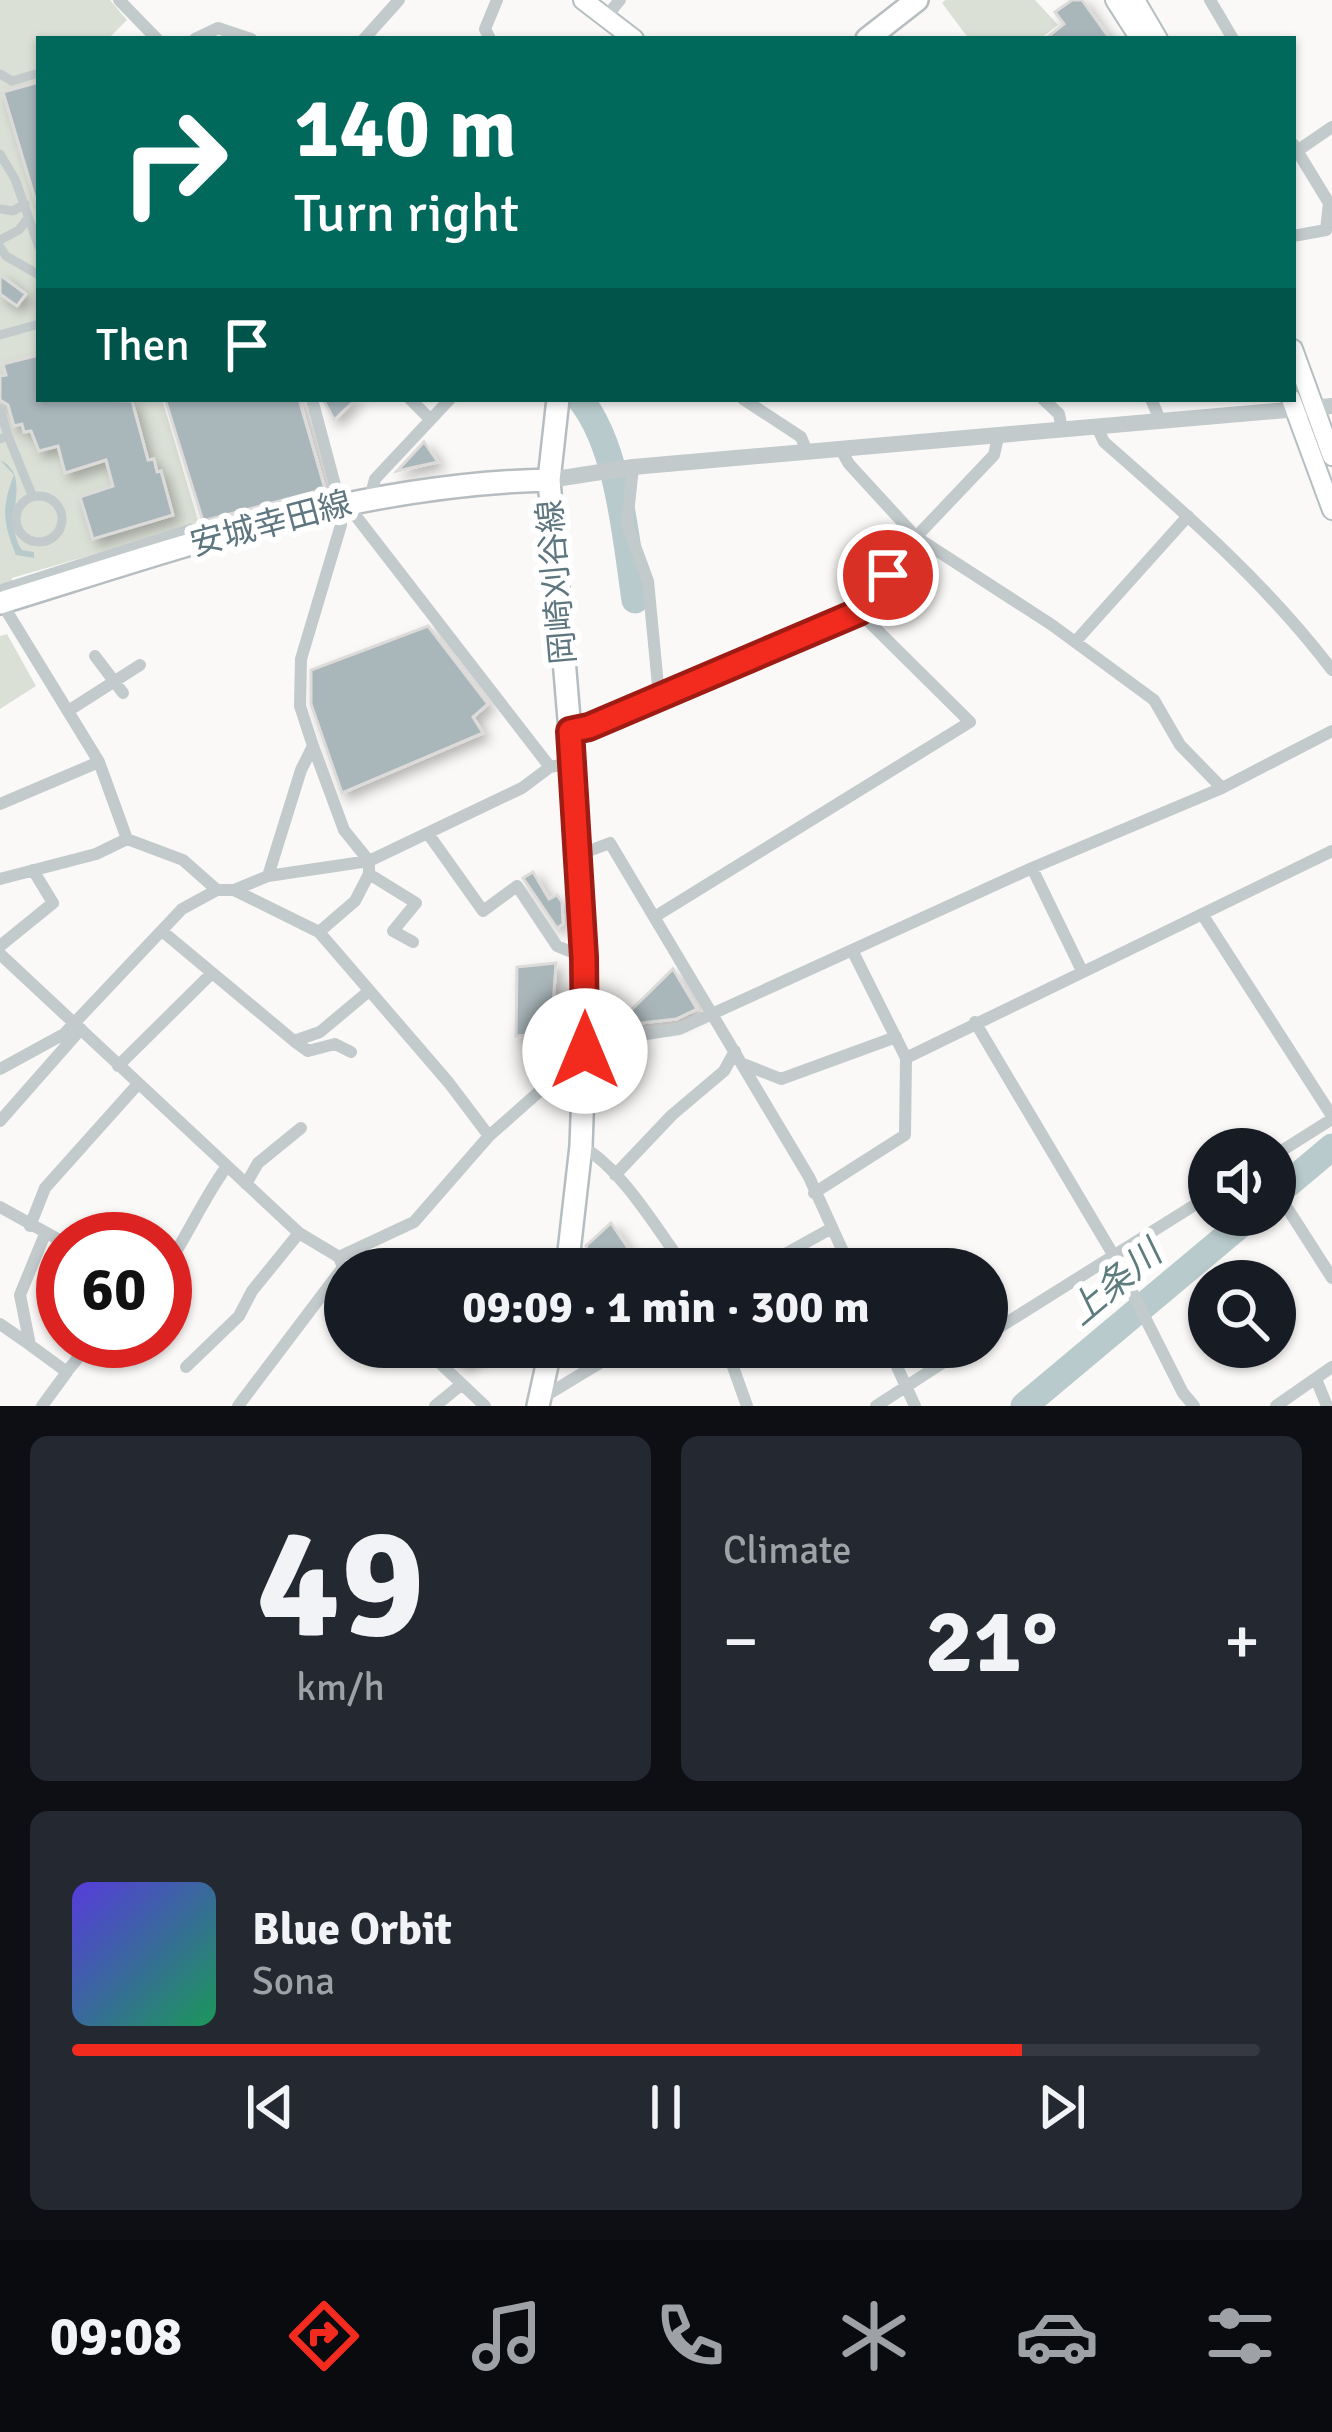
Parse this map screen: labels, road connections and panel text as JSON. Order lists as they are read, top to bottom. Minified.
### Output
{"streets":{"main road":["安城幸田線","岡崎刈谷線"]},"crossings":[["安城幸田線","岡崎刈谷線"]],"water":["上条川"],"page":{"turn":["140 m","Turn right"],"then":"Then","limit":"60","trip":"09:09 · 1 min · 300 m","tile":[["49","km/h"],"Climate"],"heat":["−","21°","+"],"song":["Blue Orbit","Sona"],"tabs":"09:08"}}
